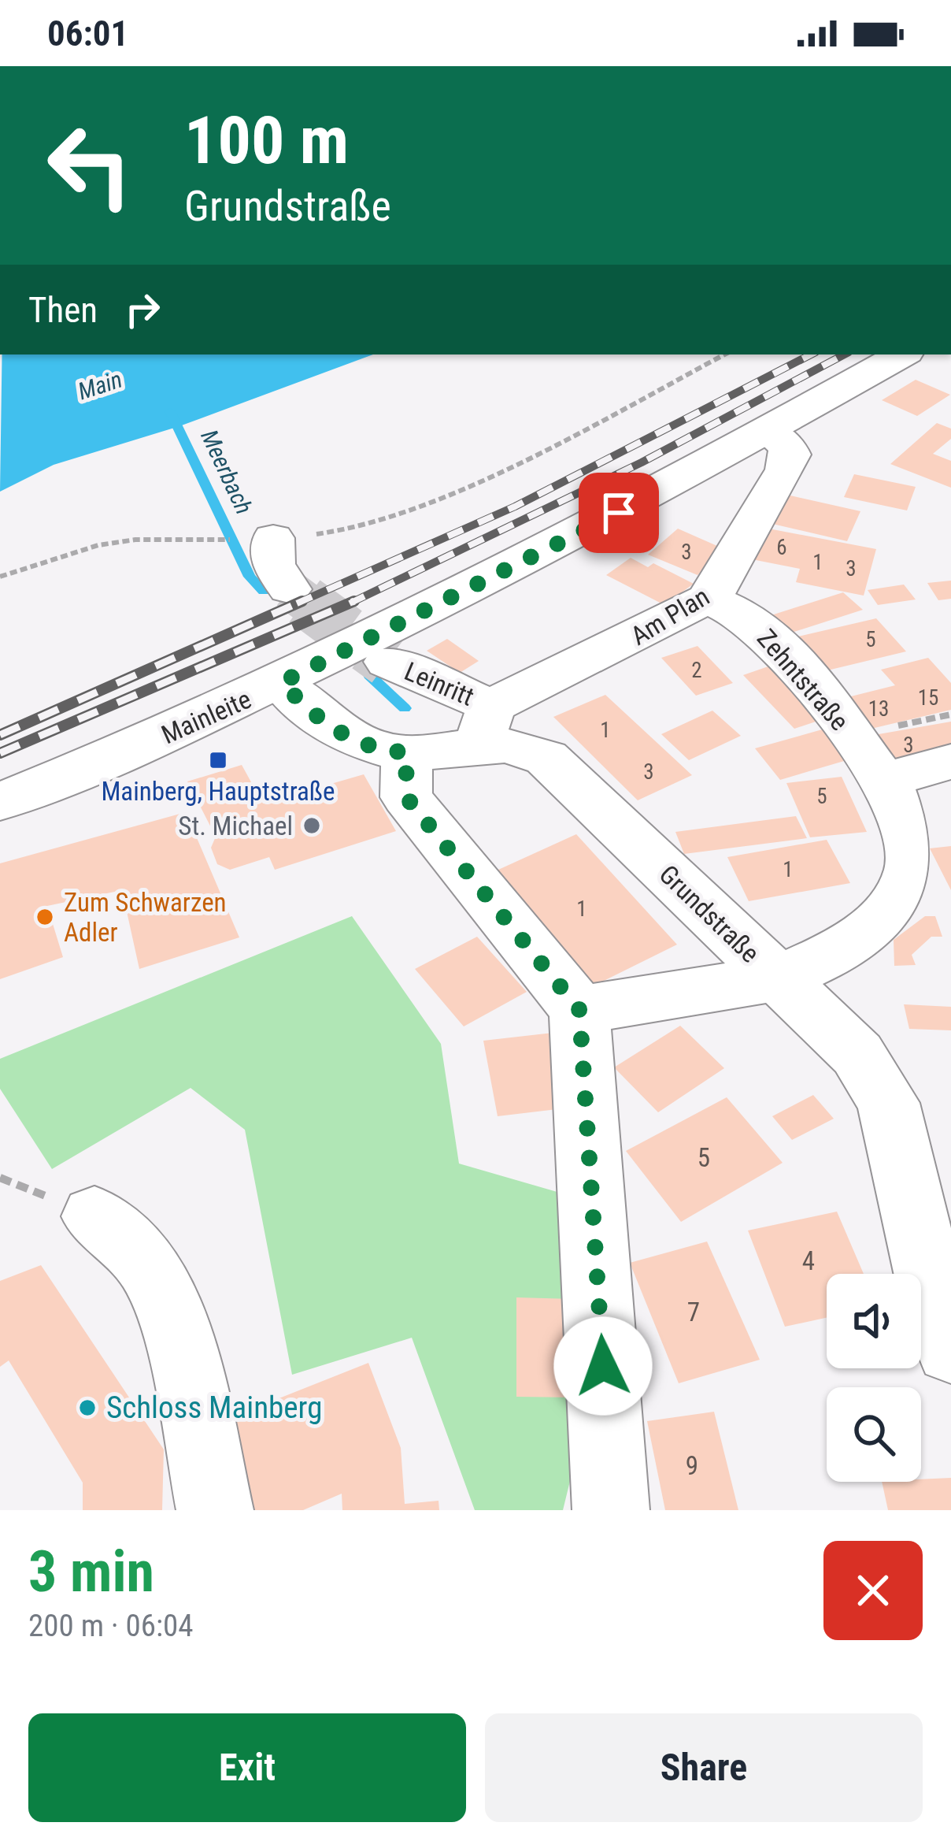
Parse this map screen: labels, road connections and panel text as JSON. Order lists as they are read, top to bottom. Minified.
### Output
{"streets":{"street":["Am Plan","Zehntstraße","Leinritt","Mainleite","Grundstraße"]},"crossings":[["Am Plan","Zehntstraße"],["Am Plan","Leinritt"],["Am Plan","Mainleite"],["Am Plan","Grundstraße"],["Zehntstraße","Grundstraße"],["Leinritt","Grundstraße"],["Mainleite","Grundstraße"]],"water":["Main","Meerbach"],"places":{"transit":["Mainberg, Hauptstraße"],"other":["St. Michael","Zum Schwarzen Adler","Schloss Mainberg"]},"house_numbers":["6","3","1","3","5","2","15","13","1","3","3","5","1","1","5","4","7","9"],"page":{"status":"06:01","turn":["100 m","Grundstraße"],"then":"Then","heading":["3 min","200 m · 06:04"],"buttons":["Exit","Share"]}}
